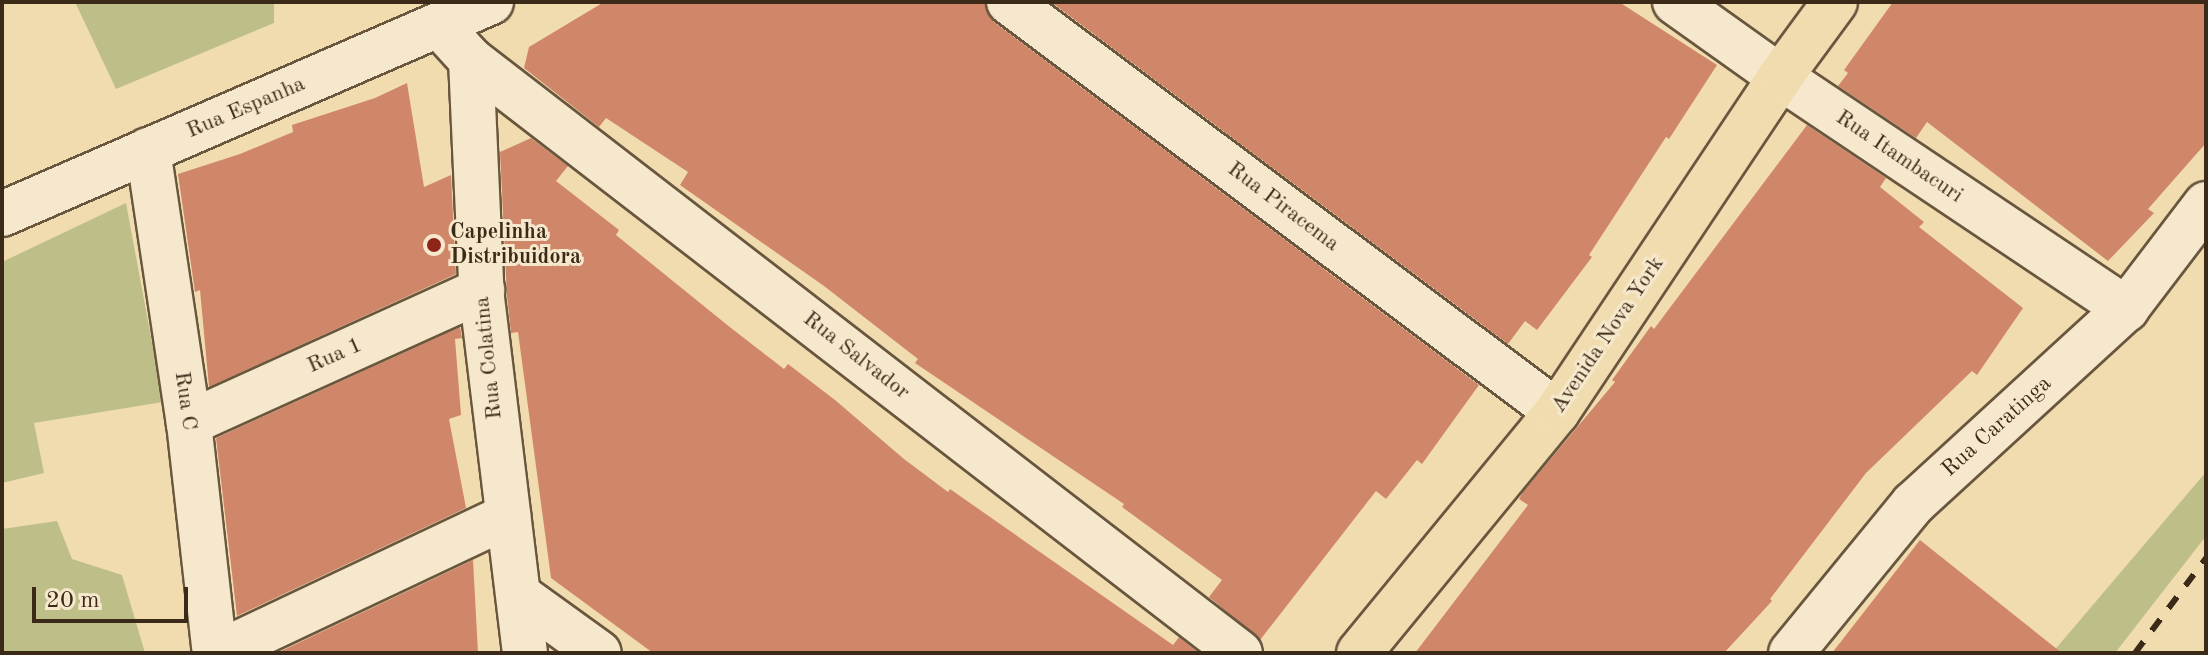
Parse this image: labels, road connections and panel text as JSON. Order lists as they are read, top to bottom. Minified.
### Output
{"streets":{"main road":["Avenida Nova York"],"street":["Rua Espanha","Rua Itambacuri","Rua Piracema","Rua 1","Rua Salvador","Rua Colatina","Rua C","Rua Caratinga"]},"crossings":[["Rua Espanha","Rua C"],["Rua Itambacuri","Avenida Nova York"],["Rua Itambacuri","Rua Caratinga"],["Rua Piracema","Avenida Nova York"],["Rua 1","Rua Colatina"],["Rua 1","Rua C"],["Rua Salvador","Rua Colatina"]],"places":["Capelinha Distribuidora"],"scale_bar":"20 m"}
